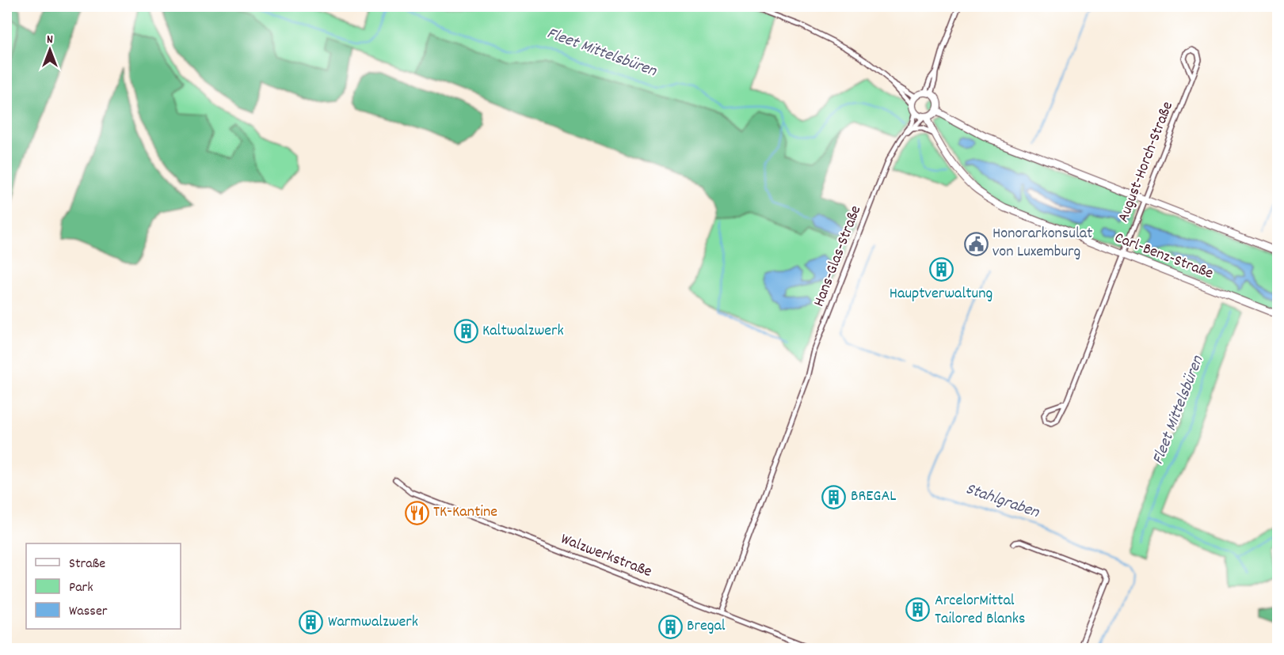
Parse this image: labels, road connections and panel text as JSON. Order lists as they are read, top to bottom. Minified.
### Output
{"streets":{"street":["August-Horch-Straße","Hans-Glas-Straße","Carl-Benz-Straße","Walzwerkstraße"]},"crossings":[["August-Horch-Straße","Carl-Benz-Straße"],["Hans-Glas-Straße","Carl-Benz-Straße"],["Hans-Glas-Straße","Walzwerkstraße"]],"water":["Fleet Mittelsbüren","Stahlgraben"],"places":{"public building":["Honorarkonsulat von Luxemburg"],"building":["Hauptverwaltung","Kaltwalzwerk","BREGAL","ArcelorMittal Tailored Blanks","Warmwalzwerk","Bregal"],"restaurant":["TK-Kantine"]},"legend":["Straße","Park","Wasser"],"north":"top"}
